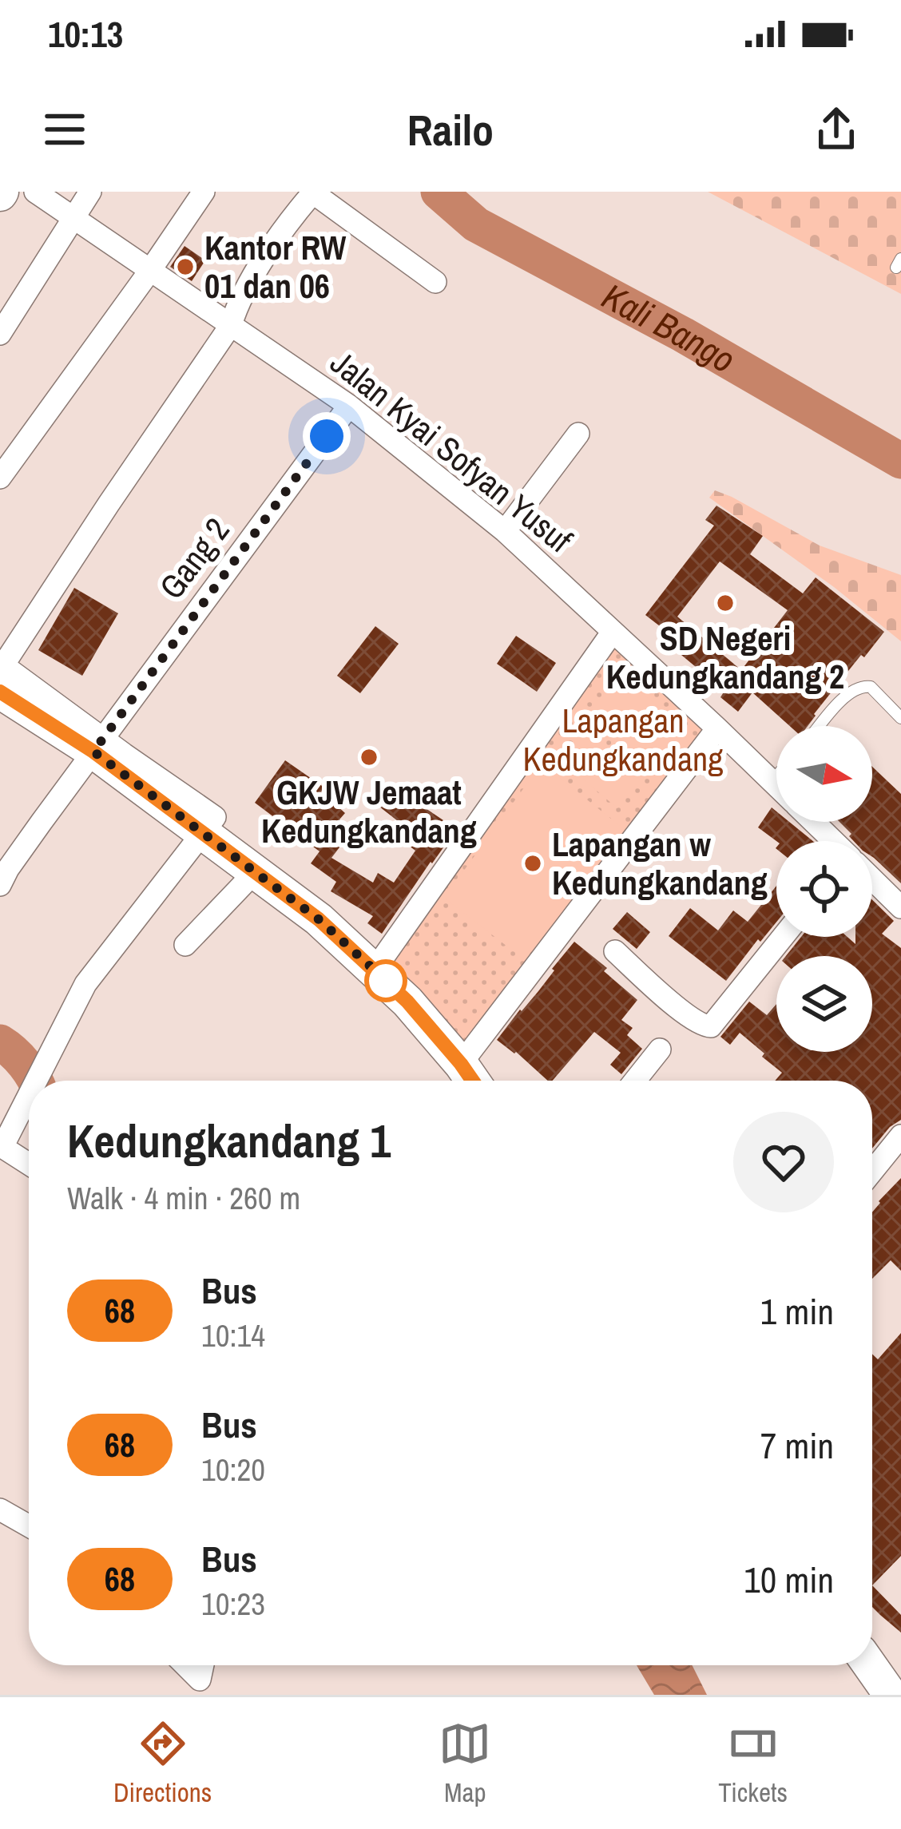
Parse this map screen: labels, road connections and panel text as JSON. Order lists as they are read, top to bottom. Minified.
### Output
{"streets":{"street":["Jalan Kyai Sofyan Yusuf","Gang 2"]},"crossings":[["Jalan Kyai Sofyan Yusuf","Gang 2"]],"water":["Kali Bango"],"parks":["Lapangan Kedungkandang"],"places":["Kantor RW 01 dan 06","SD Negeri Kedungkandang 2","GKJW Jemaat Kedungkandang","Lapangan w Kedungkandang"],"lines":["bus line 68"],"north":"right","page":{"status":"10:13","header":"Railo","heading":["Kedungkandang 1","Walk · 4 min · 260 m"],"list":[{"mark":"68","name":"Bus","note":"10:14","value":"1 min"},{"mark":"68","name":"Bus","note":"10:20","value":"7 min"},{"mark":"68","name":"Bus","note":"10:23","value":"10 min"}],"tabs":["Directions","Map","Tickets"]}}
